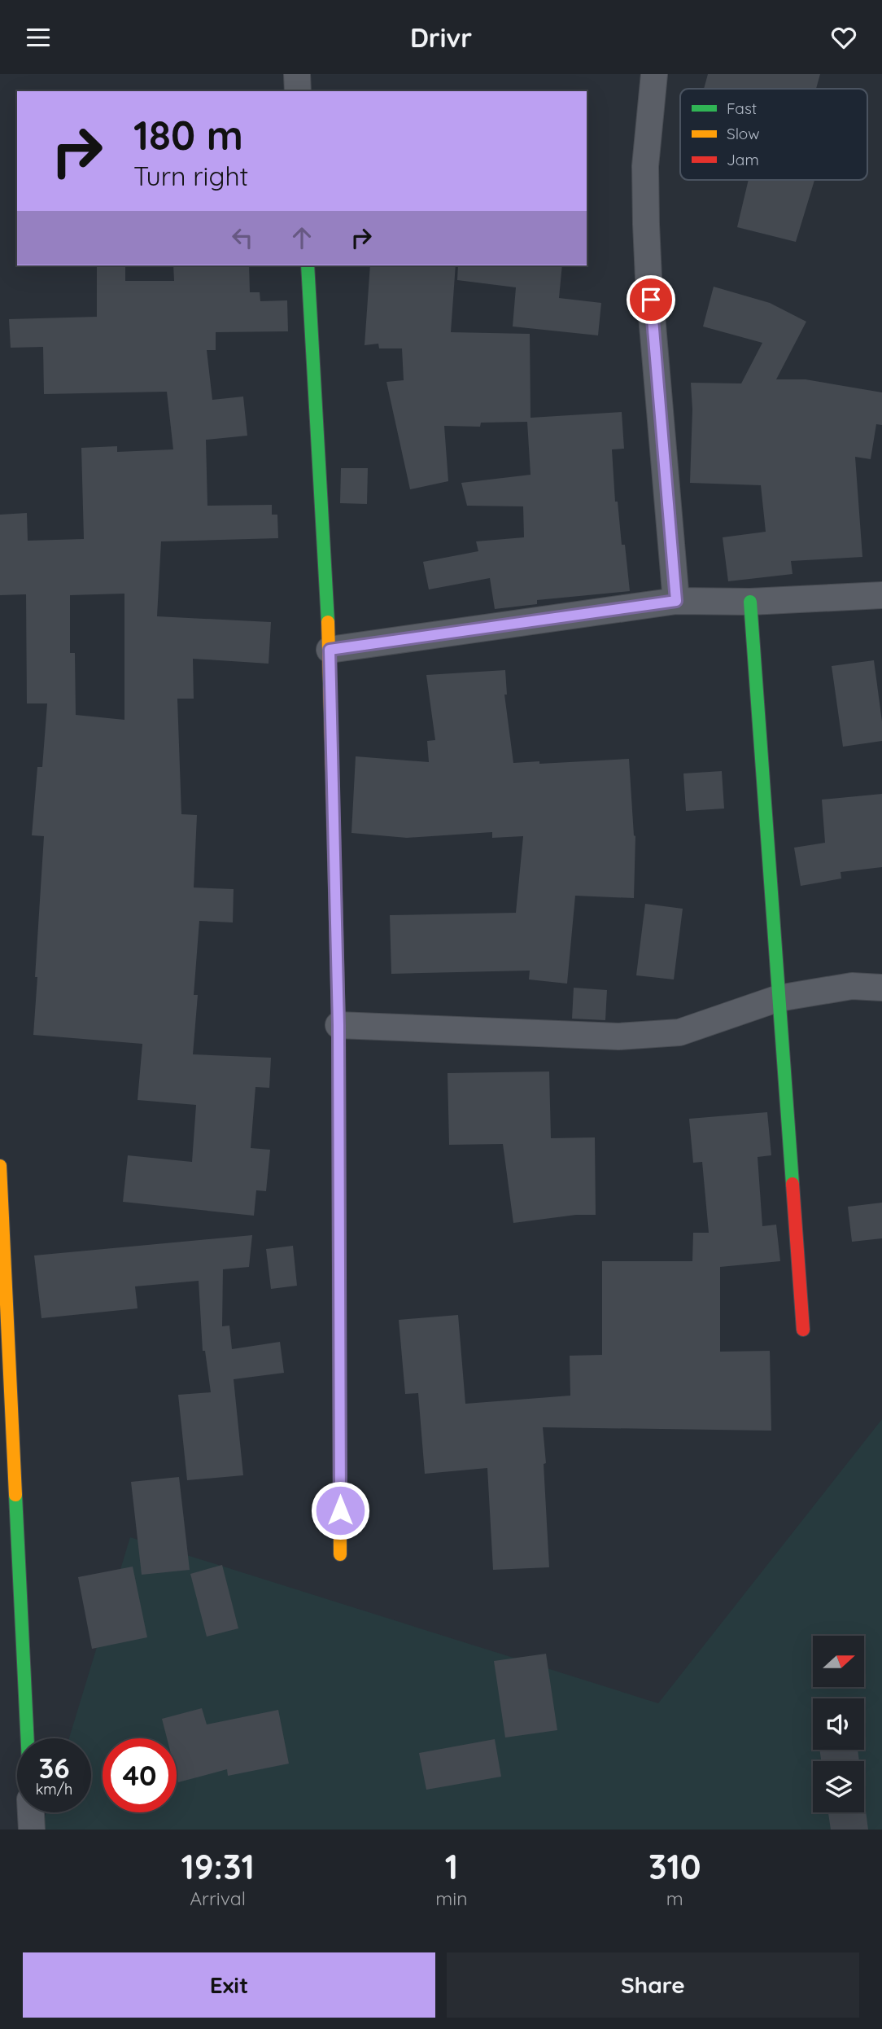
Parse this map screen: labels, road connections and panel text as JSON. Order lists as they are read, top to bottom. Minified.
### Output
{"legend":["Fast","Slow","Jam"],"north":"right","page":{"header":"Drivr","turn":["180 m","Turn right"],"speed":"36 km/h","limit":"40","eta":["19:31","Arrival","1","min","310","m"],"buttons":["Exit","Share"]}}
